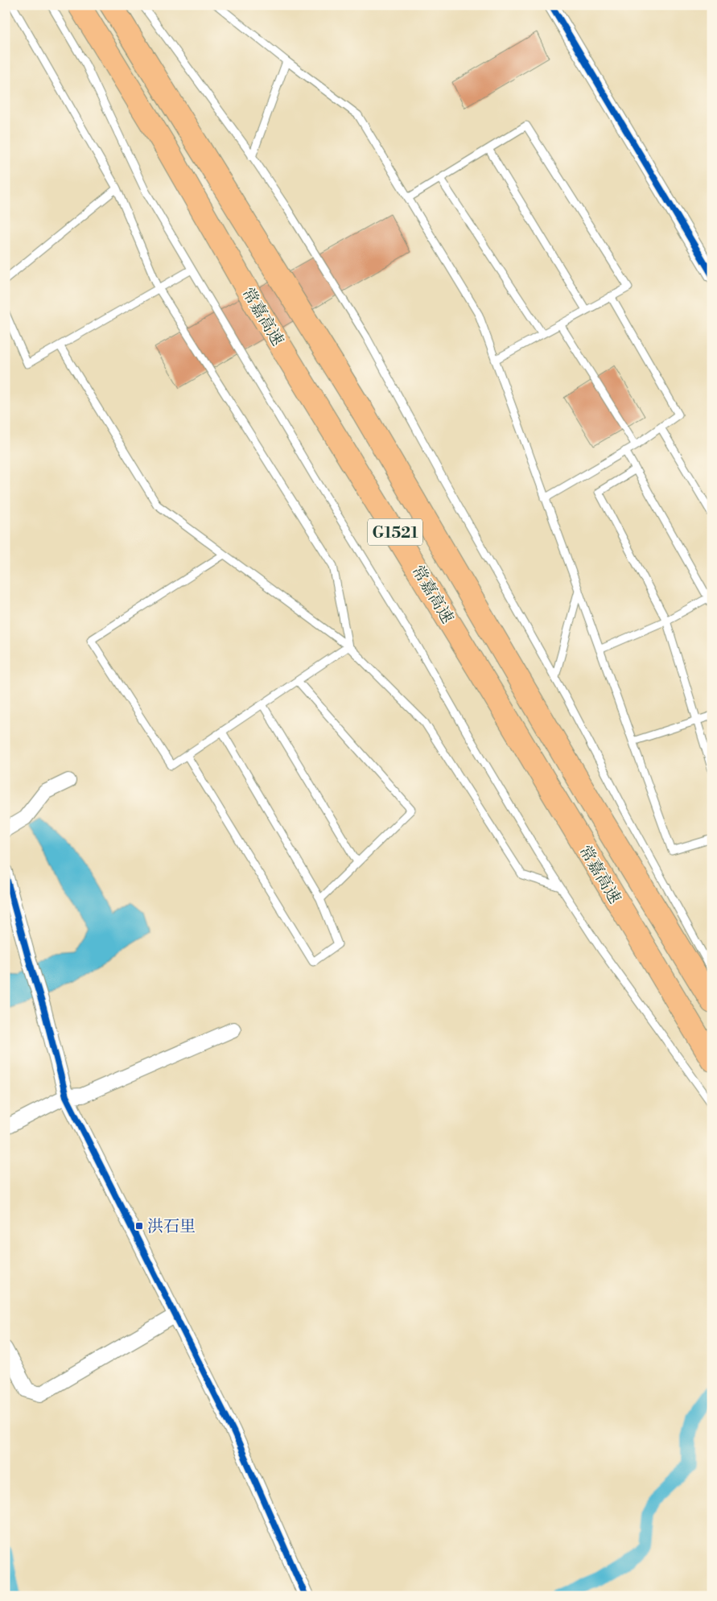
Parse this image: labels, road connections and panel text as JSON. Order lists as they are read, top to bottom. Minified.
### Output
{"streets":{"highway":["常嘉高速","G1521"]},"places":{"transit":["洪石里"]}}
